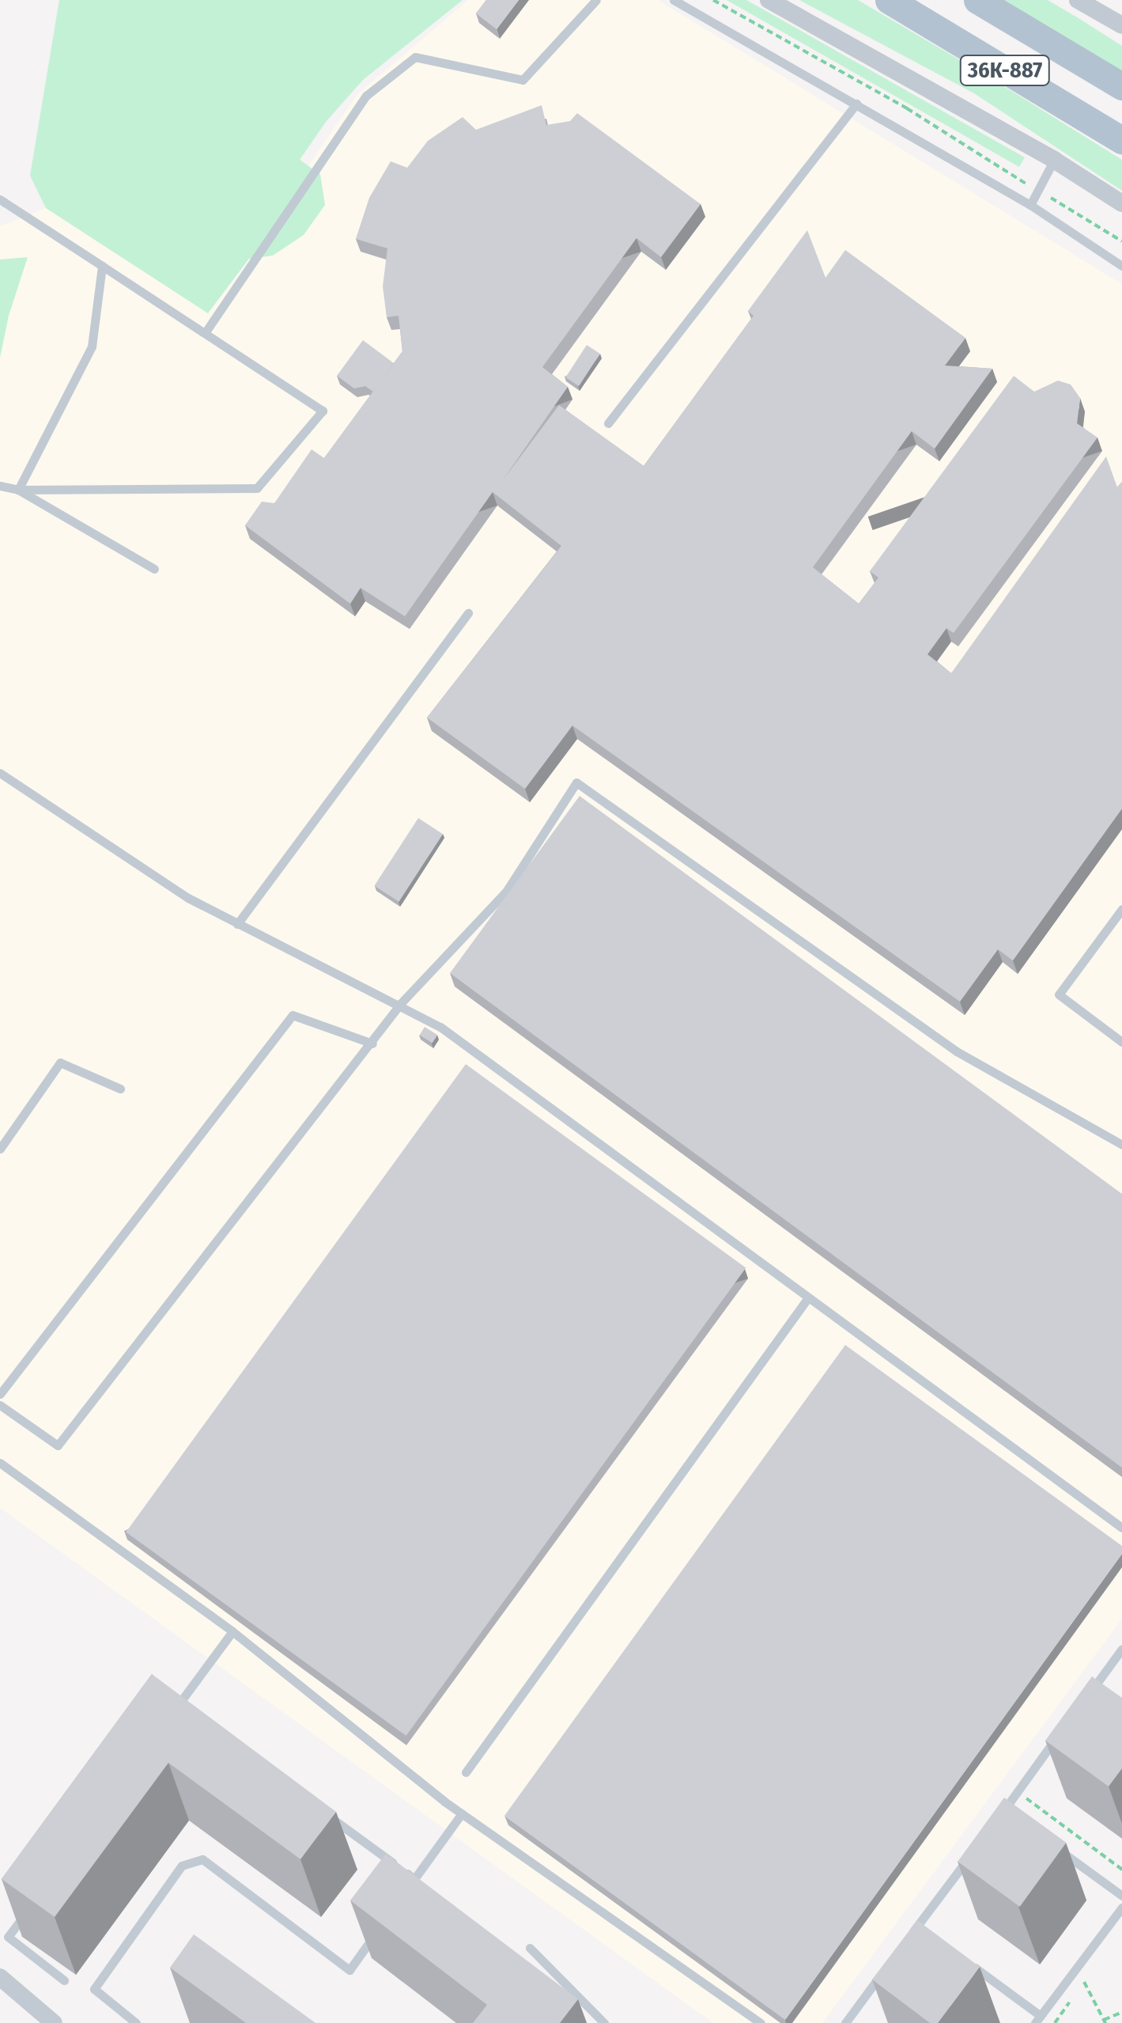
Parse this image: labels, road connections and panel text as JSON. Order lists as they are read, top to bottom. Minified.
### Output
{"streets":{"main road":["36К-887"]}}
